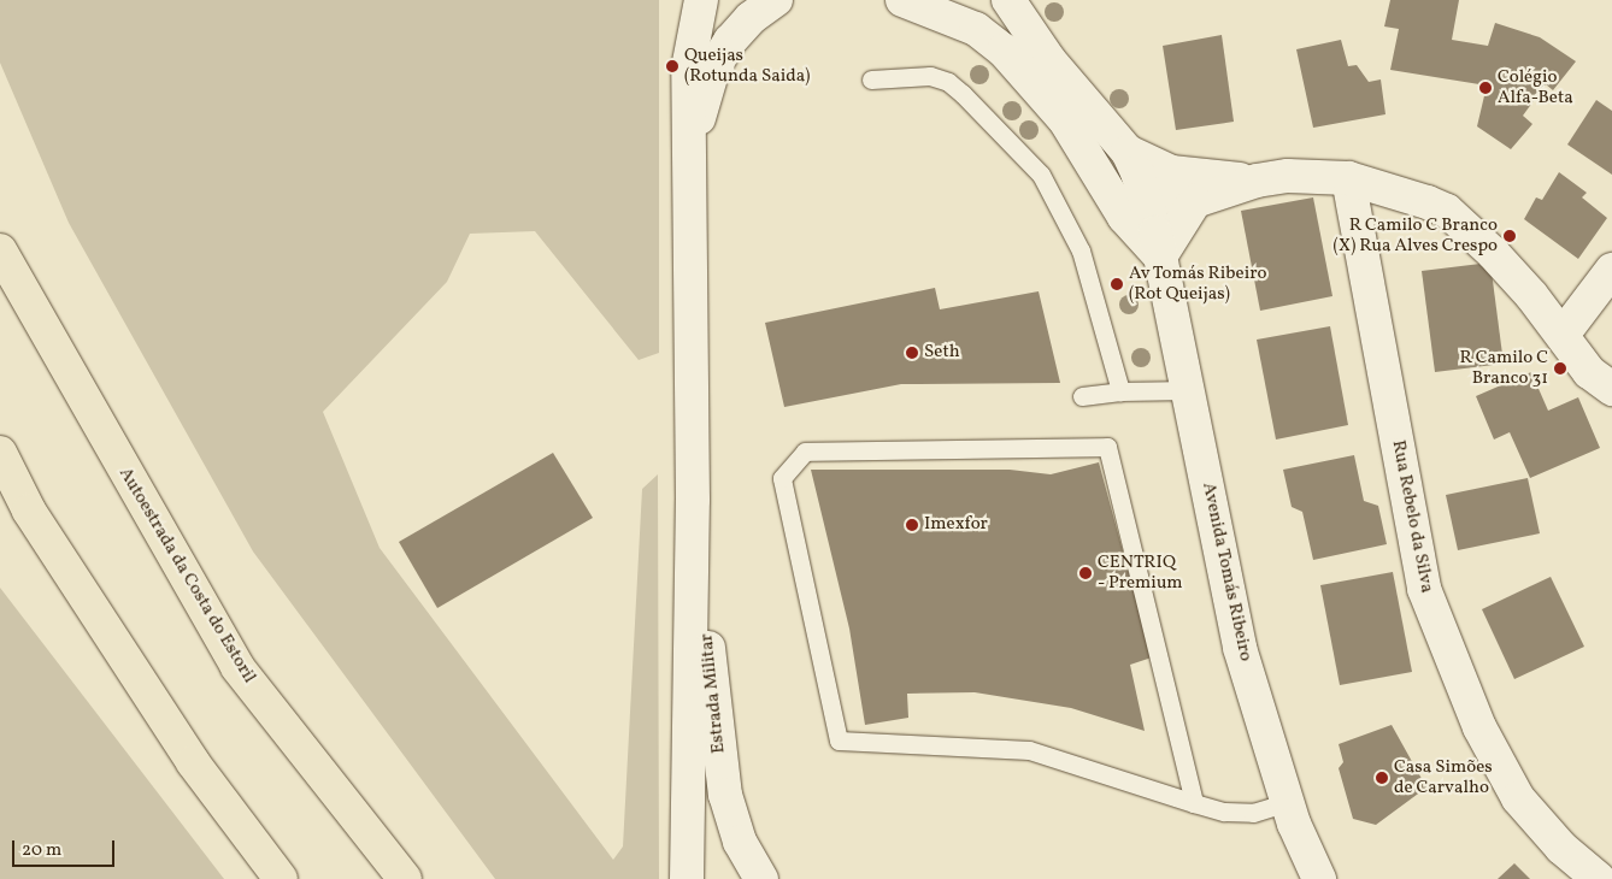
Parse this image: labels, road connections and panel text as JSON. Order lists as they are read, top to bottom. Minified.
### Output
{"streets":{"highway":["Autoestrada da Costa do Estoril"],"street":["Rua Rebelo da Silva","Avenida Tomás Ribeiro","Estrada Militar"]},"places":["Queijas (Rotunda Saida)","Colégio Alfa-Beta","R Camilo C Branco (X) Rua Alves Crespo","Av Tomás Ribeiro (Rot Queijas)","Seth","R Camilo C Branco 31","Imexfor","CENTRIQ - Premium","Casa Simões de Carvalho"],"scale_bar":"20 m"}
